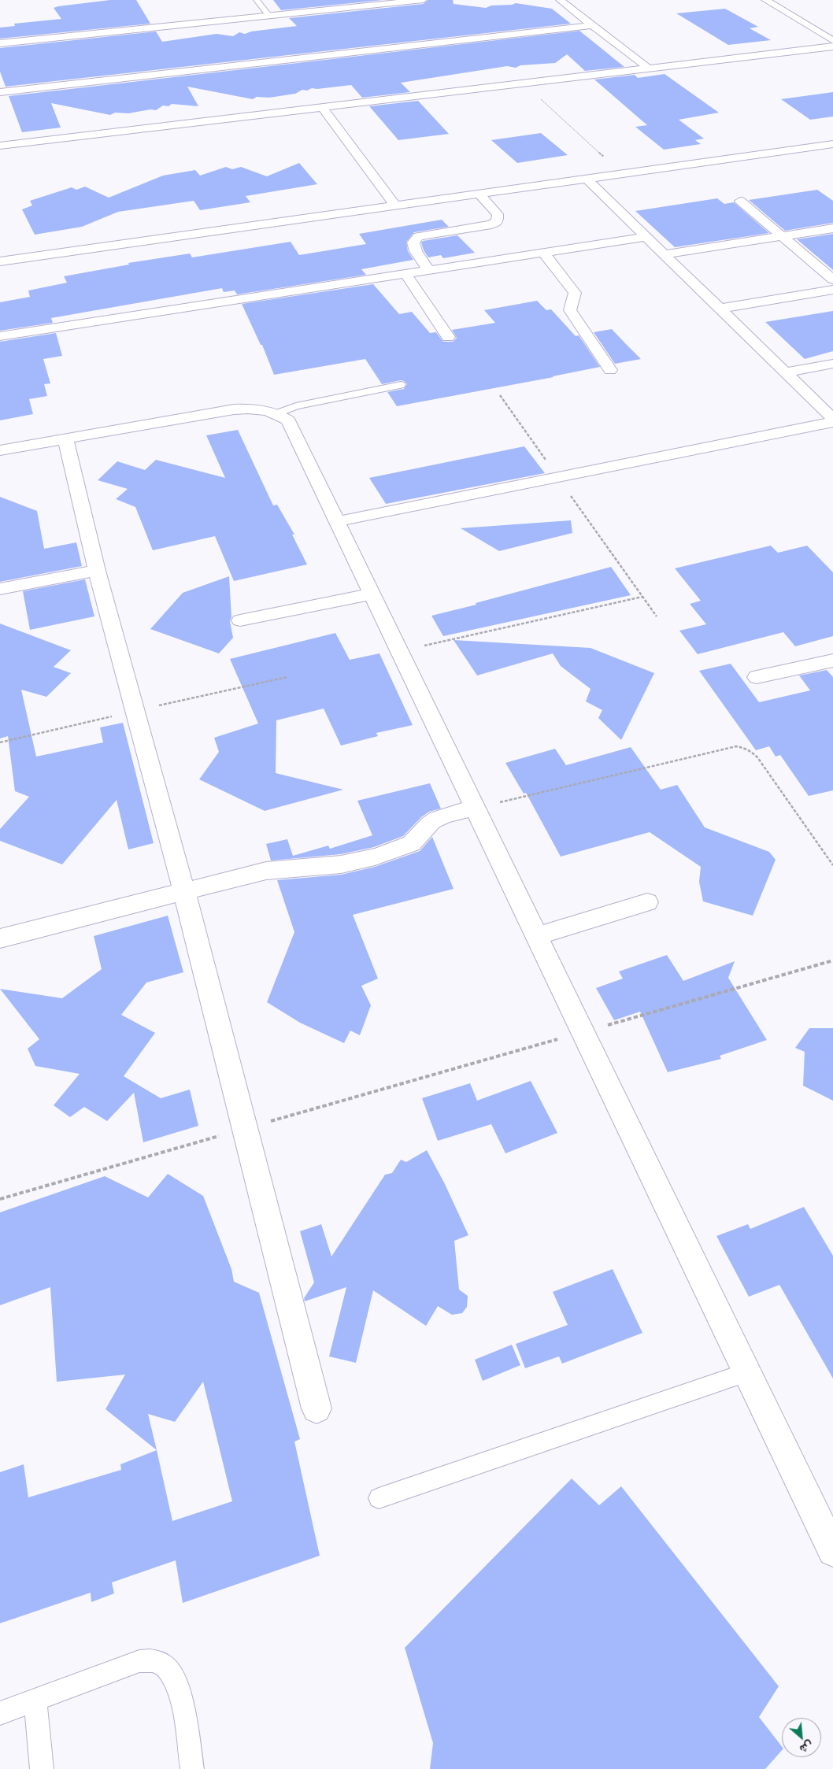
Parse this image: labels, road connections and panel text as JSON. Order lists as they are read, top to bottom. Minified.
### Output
{"north":"bottom right"}
